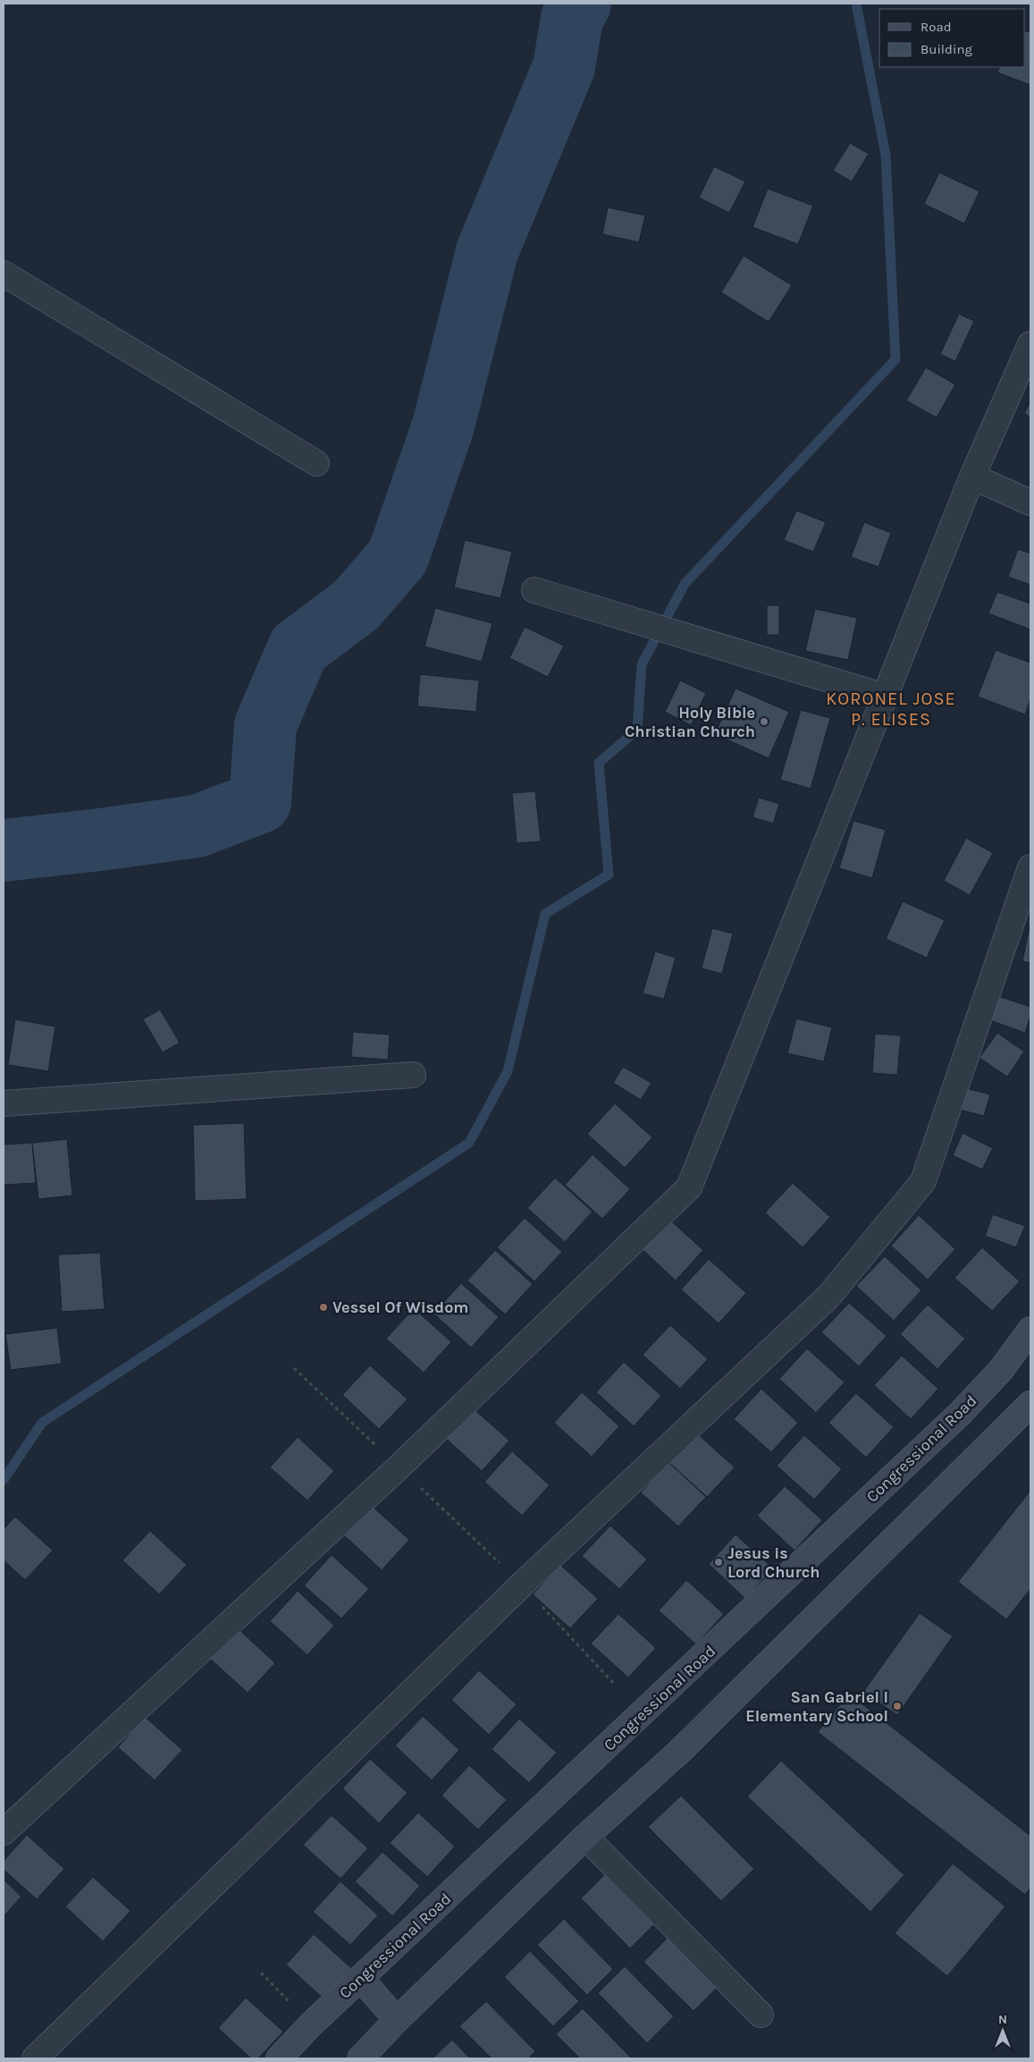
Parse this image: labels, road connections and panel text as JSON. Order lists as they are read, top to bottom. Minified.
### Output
{"streets":{"main road":["Congressional Road"]},"districts":["KORONEL JOSE P. ELISES"],"places":["Holy Bible Christian Church","Vessel Of Wisdom","Jesus is Lord Church","San Gabriel I Elementary School"],"legend":["Road","Building"],"north":"top"}
